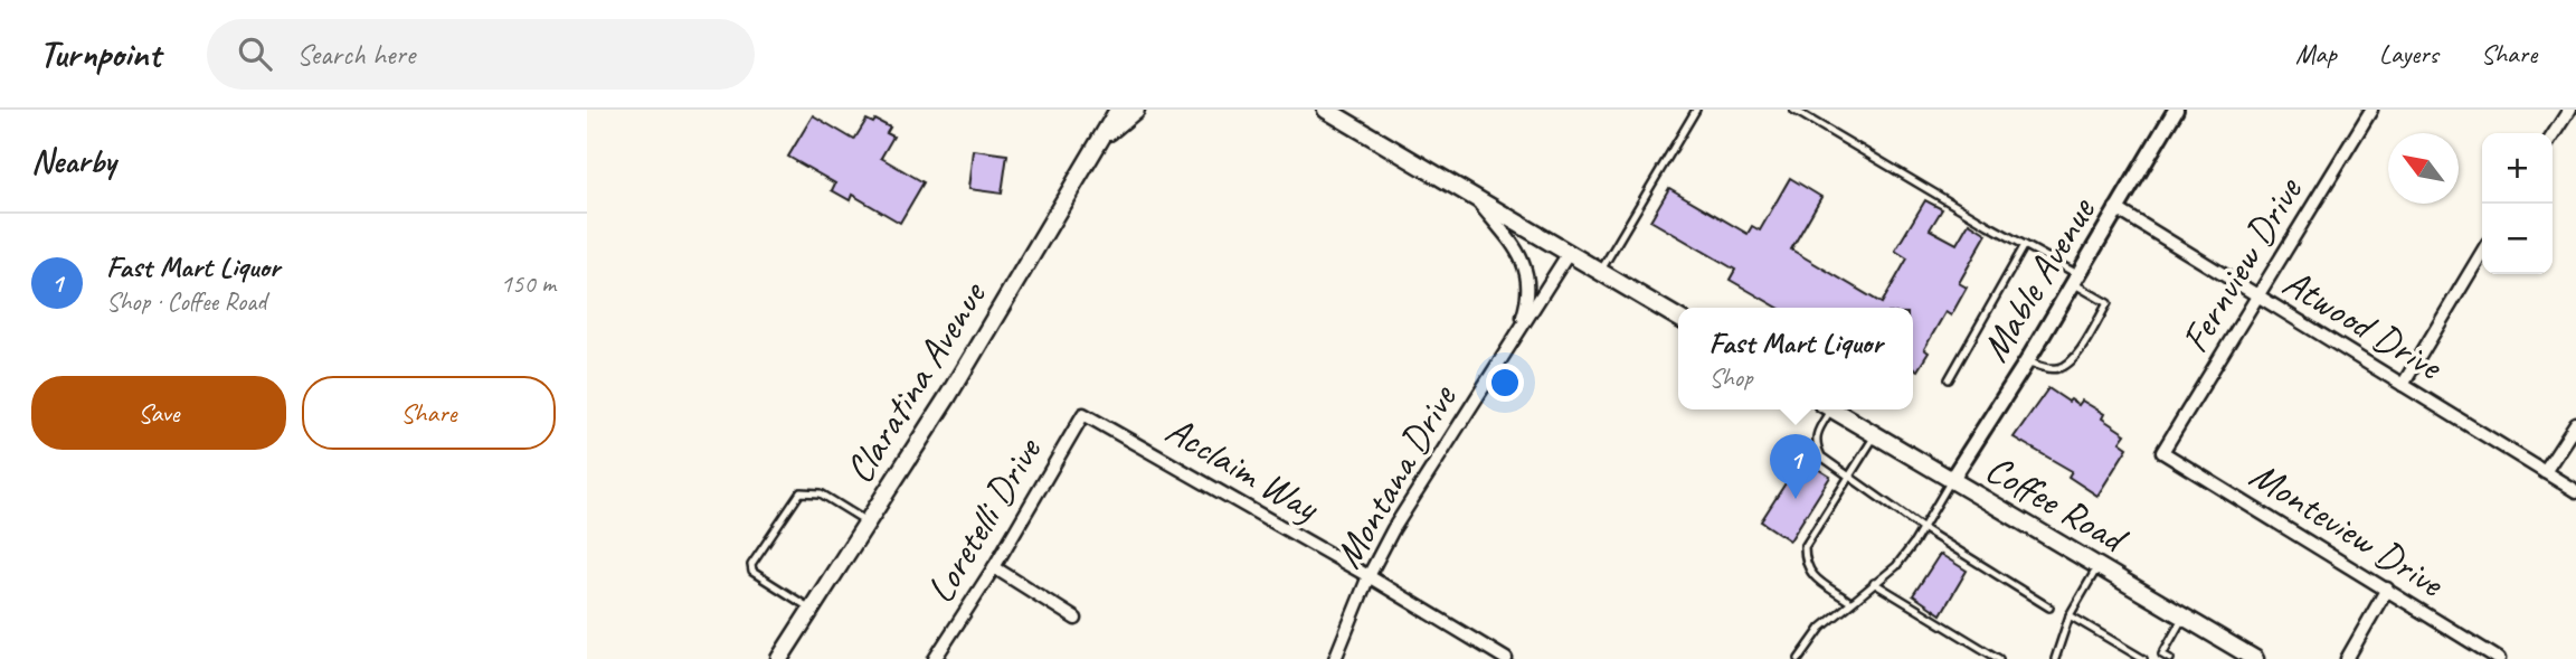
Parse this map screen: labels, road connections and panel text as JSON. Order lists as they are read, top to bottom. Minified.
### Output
{"streets":{"main road":["Claratina Avenue","Coffee Road"],"street":["Fernview Drive","Mable Avenue","Atwood Drive","Acclaim Way","Montana Drive","Loretelli Drive","Monteview Drive"]},"crossings":[["Fernview Drive","Atwood Drive"],["Fernview Drive","Monteview Drive"],["Mable Avenue","Atwood Drive"],["Mable Avenue","Coffee Road"],["Acclaim Way","Montana Drive"],["Acclaim Way","Loretelli Drive"]],"north":"top left","page":{"header":"Turnpoint","search":"Search here","nav":["Map","Layers","Share"],"heading":"Nearby","map_buttons":["+","−"],"list":[{"mark":"1","name":"Fast Mart Liquor","note":"Shop · Coffee Road","value":"150 m"}],"popup":["Fast Mart Liquor","Shop"],"buttons":["Save","Share"],"pins":"1"}}
